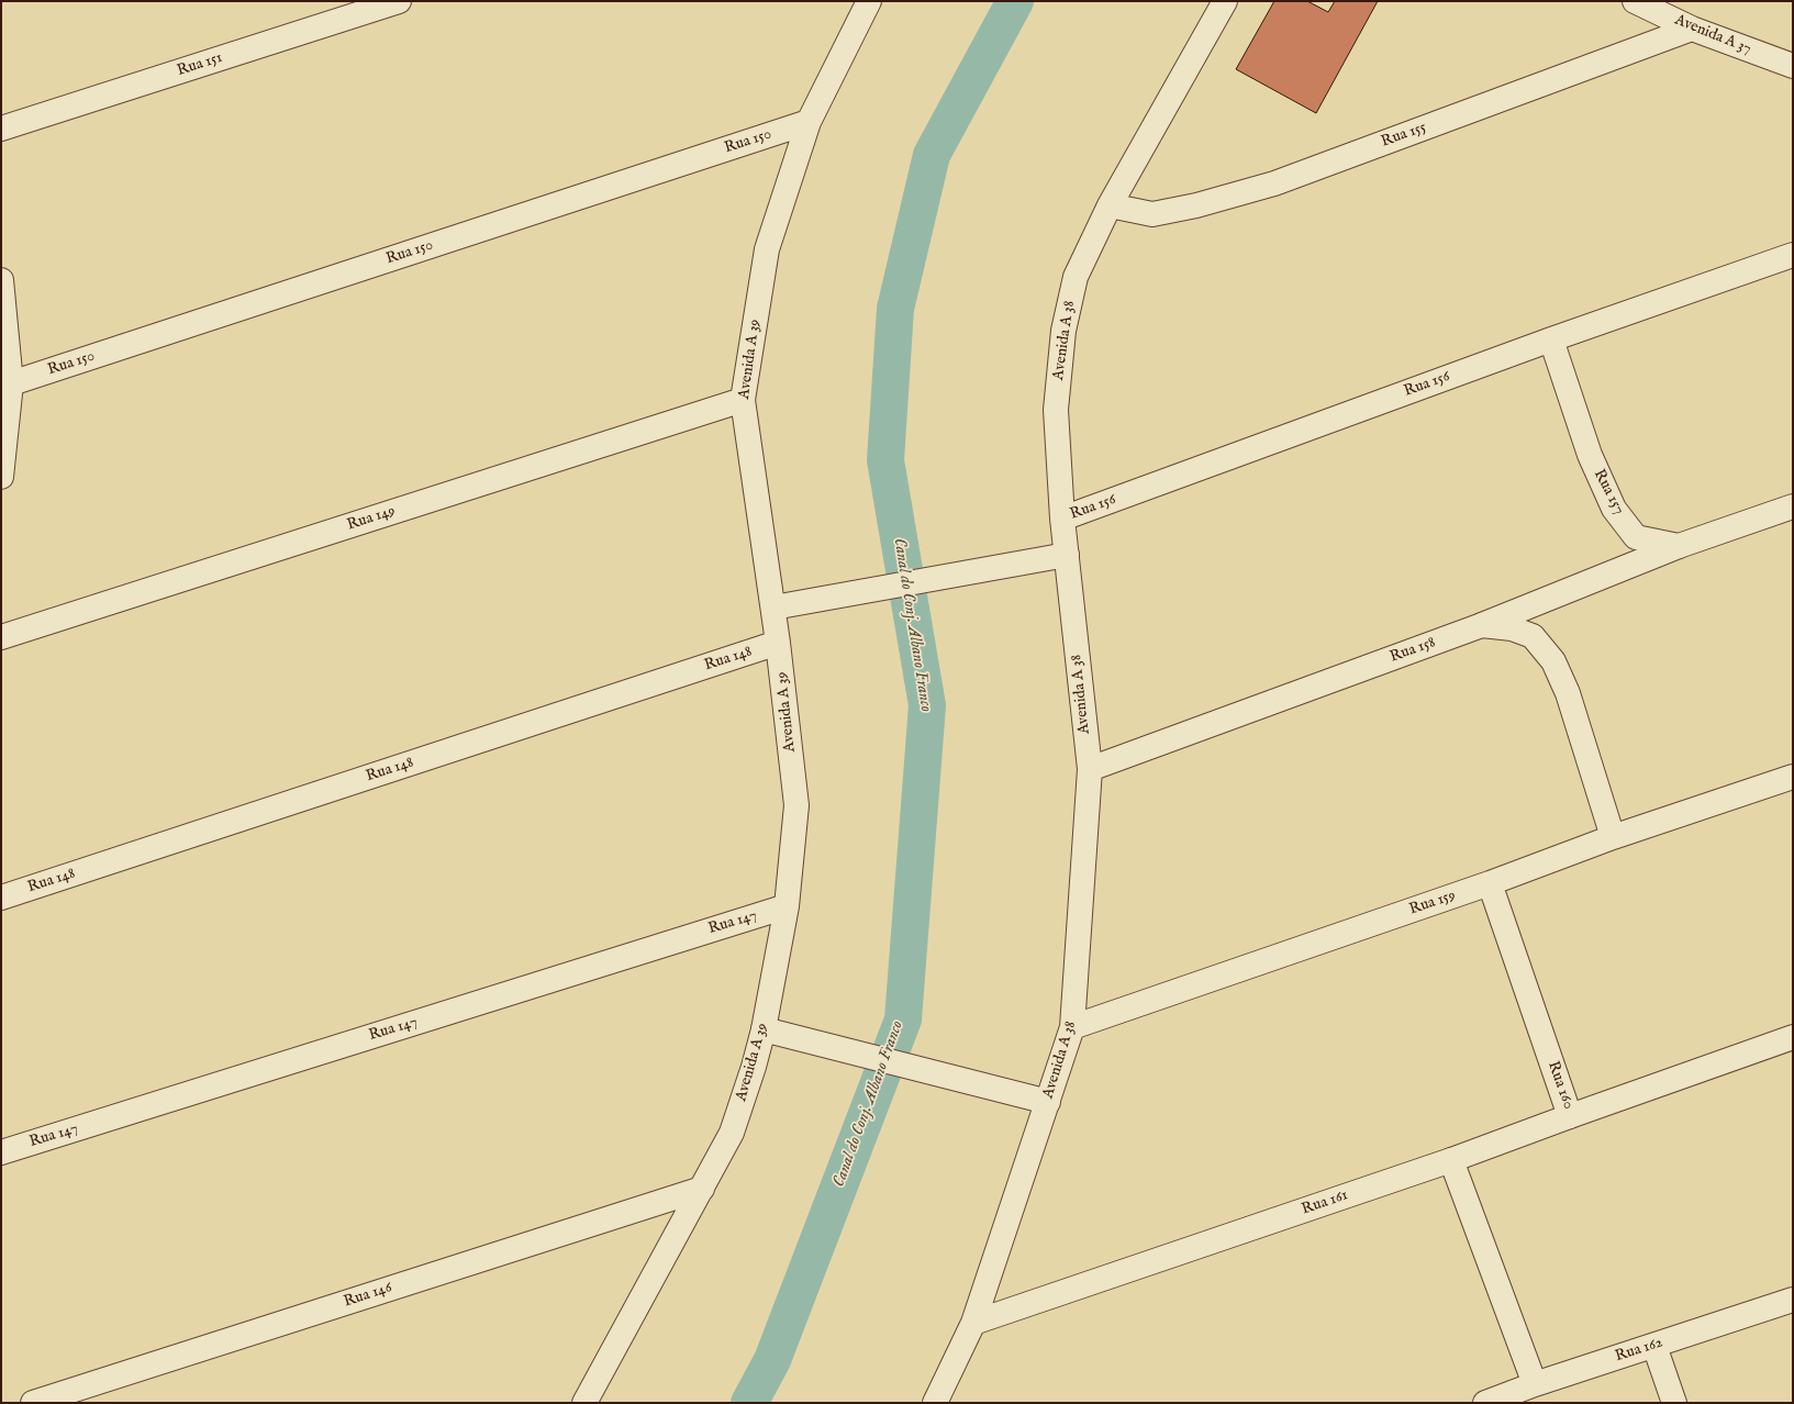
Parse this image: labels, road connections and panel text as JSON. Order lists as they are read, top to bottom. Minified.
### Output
{"streets":{"street":["Avenida A 37","Rua 151","Rua 155","Rua 150","Avenida A 38","Avenida A 39","Rua 156","Rua 157","Rua 149","Rua 158","Rua 148","Rua 159","Rua 147","Rua 160","Rua 161","Rua 146","Rua 162"]},"crossings":[["Avenida A 37","Rua 155"],["Rua 155","Avenida A 38"],["Rua 150","Avenida A 39"],["Avenida A 38","Rua 156"],["Avenida A 38","Rua 158"],["Avenida A 38","Rua 159"],["Avenida A 38","Rua 161"],["Avenida A 39","Rua 149"],["Avenida A 39","Rua 148"],["Avenida A 39","Rua 147"],["Avenida A 39","Rua 146"],["Rua 156","Rua 157"],["Rua 158","Rua 159"],["Rua 159","Rua 160"],["Rua 160","Rua 161"]],"water":["Canal do Conj. Albano Franco"]}
